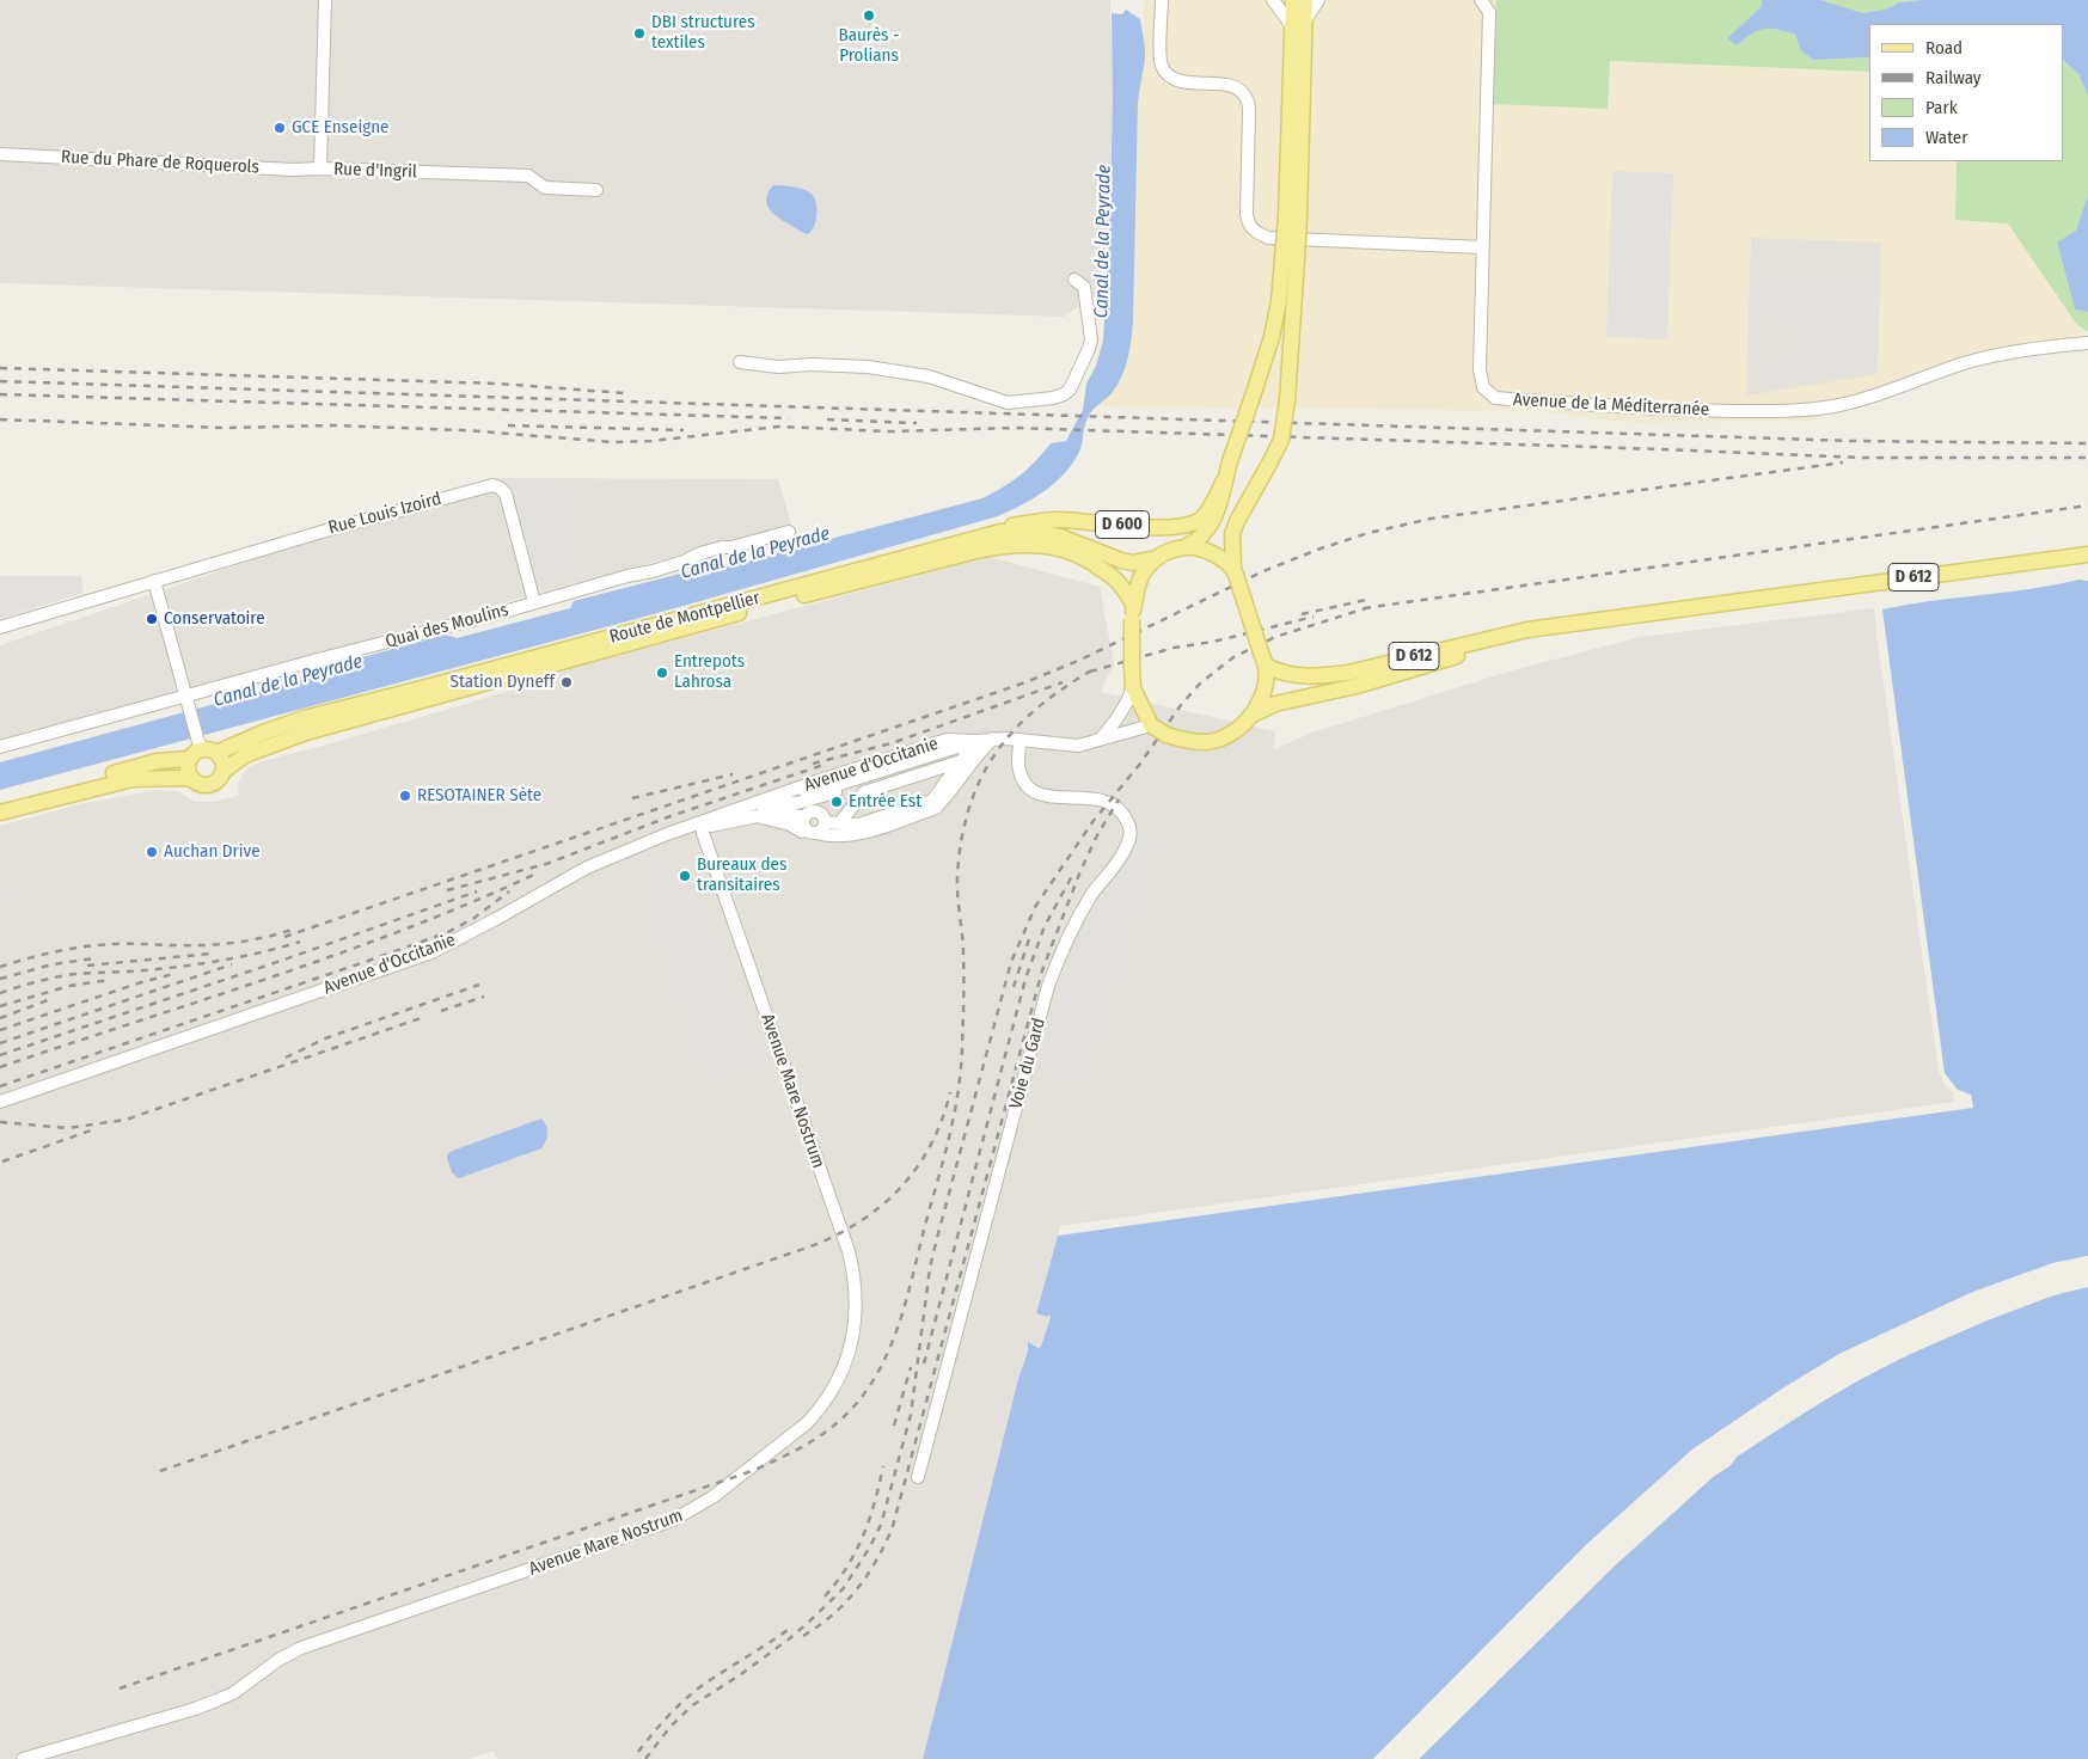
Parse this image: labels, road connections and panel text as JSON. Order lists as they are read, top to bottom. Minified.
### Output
{"streets":{"main road":["D 600","D 612","Route de Montpellier"],"street":["Rue du Phare de Roquerols","Rue d'Ingril","Avenue de la Méditerranée","Rue Louis Izoird","Quai des Moulins","Avenue d'Occitanie","Voie du Gard","Avenue Mare Nostrum"]},"crossings":[["Rue du Phare de Roquerols","Rue d'Ingril"],["Rue Louis Izoird","Quai des Moulins"],["D 600","D 612"],["D 600","Route de Montpellier"],["D 600","Avenue d'Occitanie"],["D 612","Route de Montpellier"],["D 612","Avenue d'Occitanie"],["Route de Montpellier","Avenue d'Occitanie"],["Avenue d'Occitanie","Voie du Gard"],["Avenue d'Occitanie","Avenue Mare Nostrum"]],"water":["Canal de la Peyrade"],"places":["Baurès - Prolians","DBI structures textiles","GCE Enseigne","Conservatoire","Entrepots Lahrosa","Station Dyneff","RESOTAINER Sète","Entrée Est","Auchan Drive","Bureaux des transitaires"],"legend":["Road","Railway","Park","Water"]}
